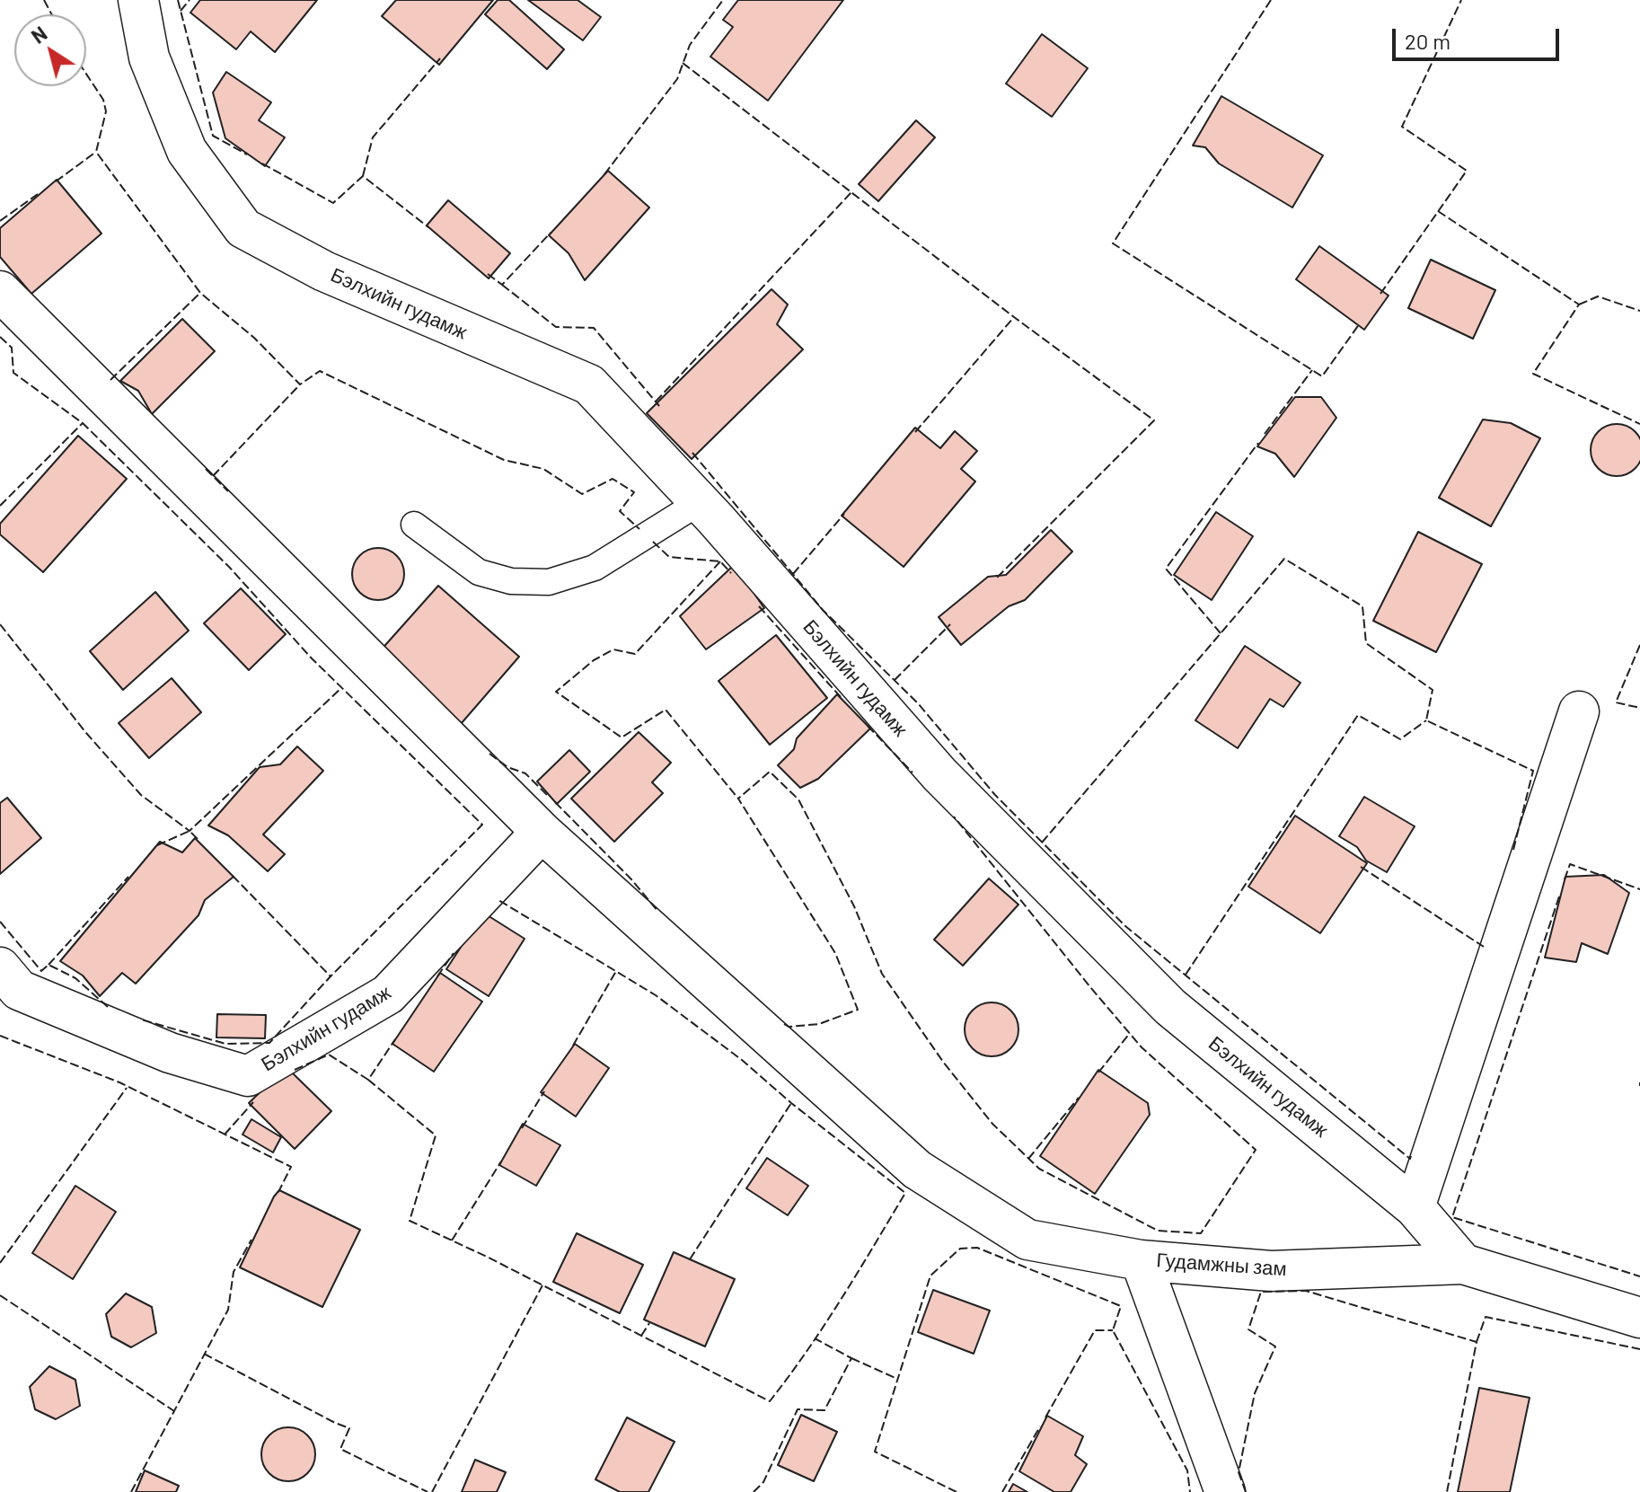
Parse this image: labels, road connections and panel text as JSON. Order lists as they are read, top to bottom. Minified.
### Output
{"streets":{"street":["Бэлхийн гудамж","Гудамжны зам"]},"crossings":[["Бэлхийн гудамж","Гудамжны зам"]],"scale_bar":"20 m","north":"top left"}
